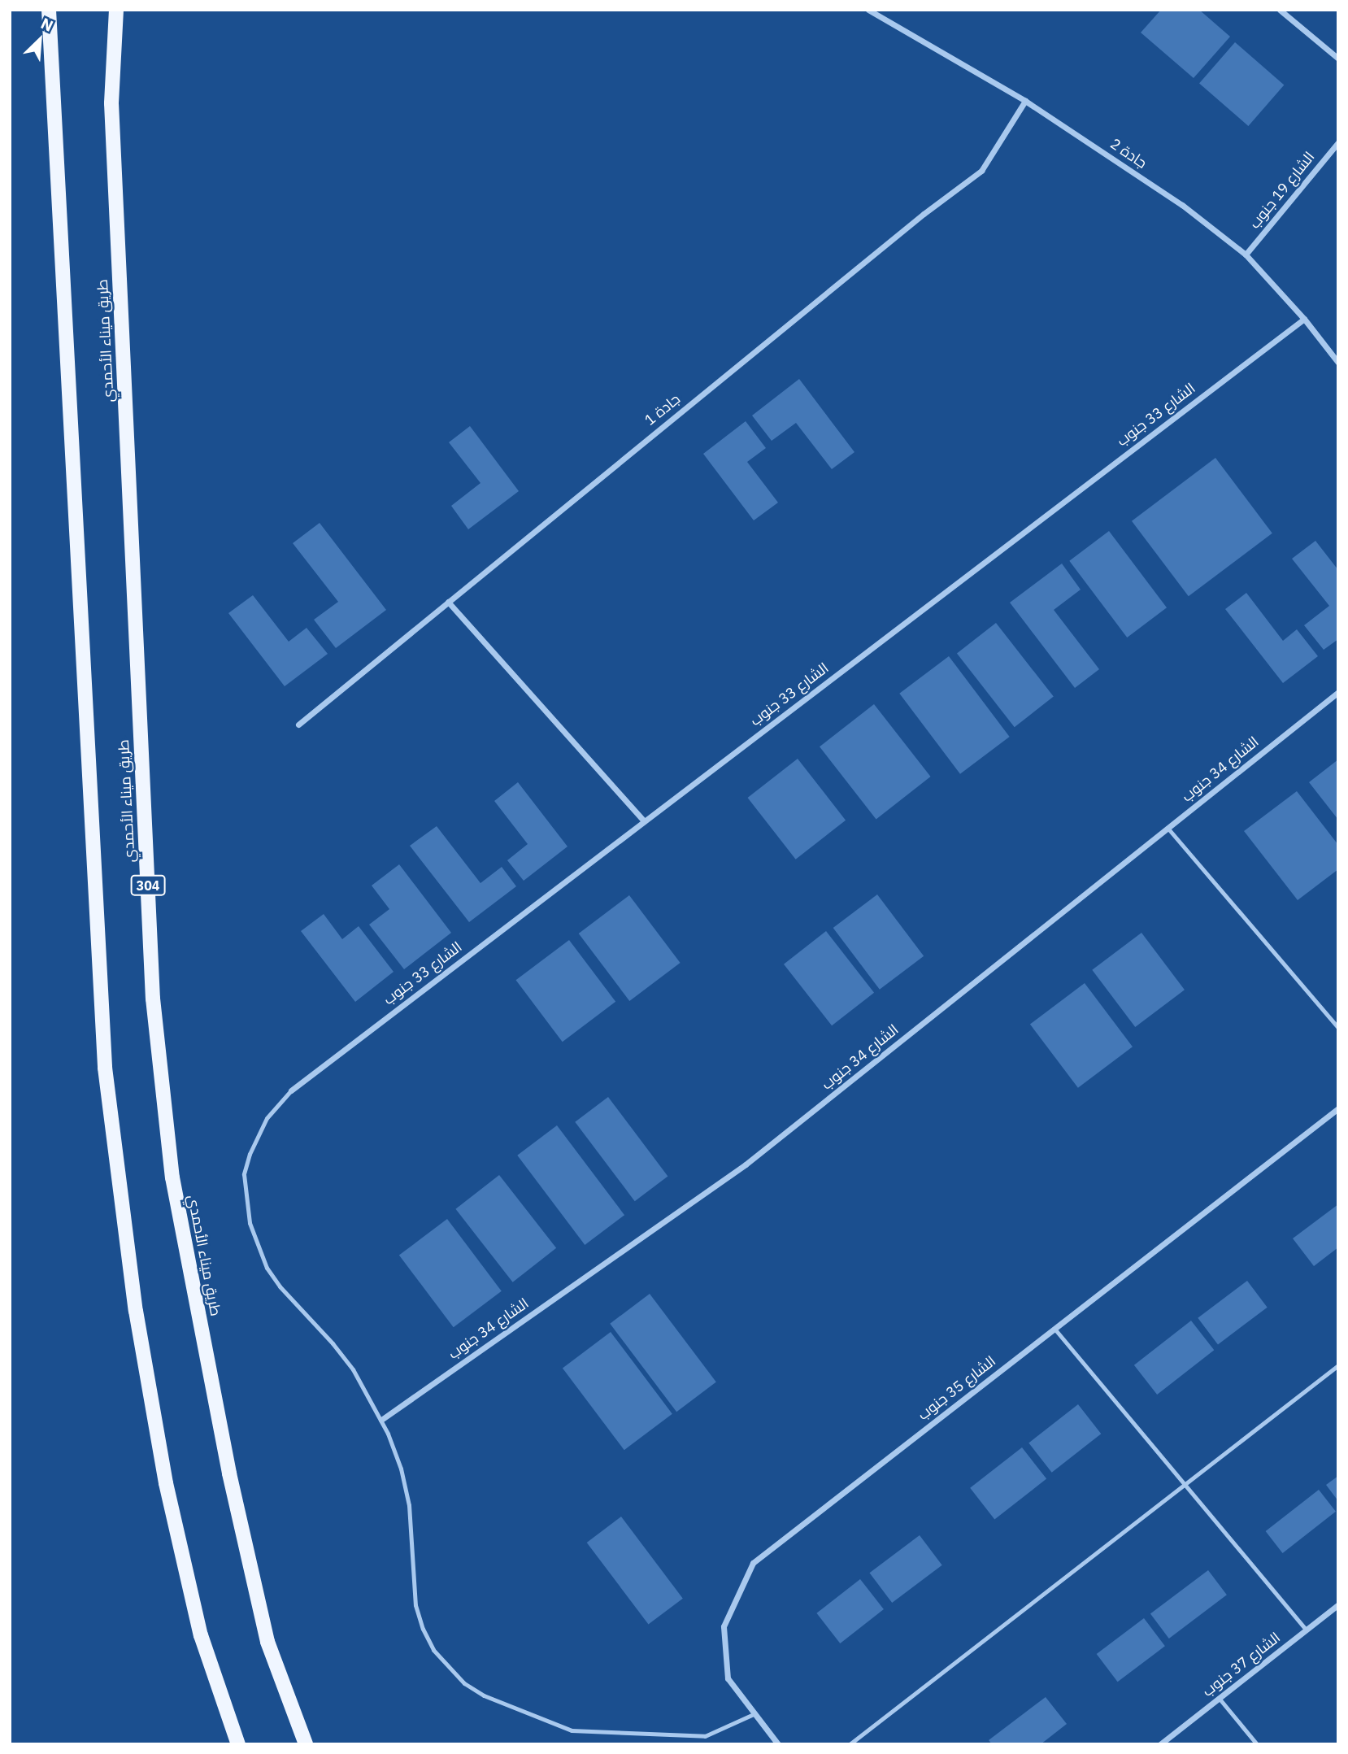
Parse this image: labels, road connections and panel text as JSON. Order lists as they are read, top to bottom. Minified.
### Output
{"streets":{"main road":["طريق ميناء الأحمدي","304"],"street":["جادة 2","الشارع 19 جنوب","جادة 1","الشارع 33 جنوب","الشارع 34 جنوب","الشارع 35 جنوب","الشارع 37 جنوب"]},"crossings":[["جادة 2","الشارع 19 جنوب"],["جادة 2","جادة 1"],["جادة 2","الشارع 33 جنوب"]],"north":"top right"}
